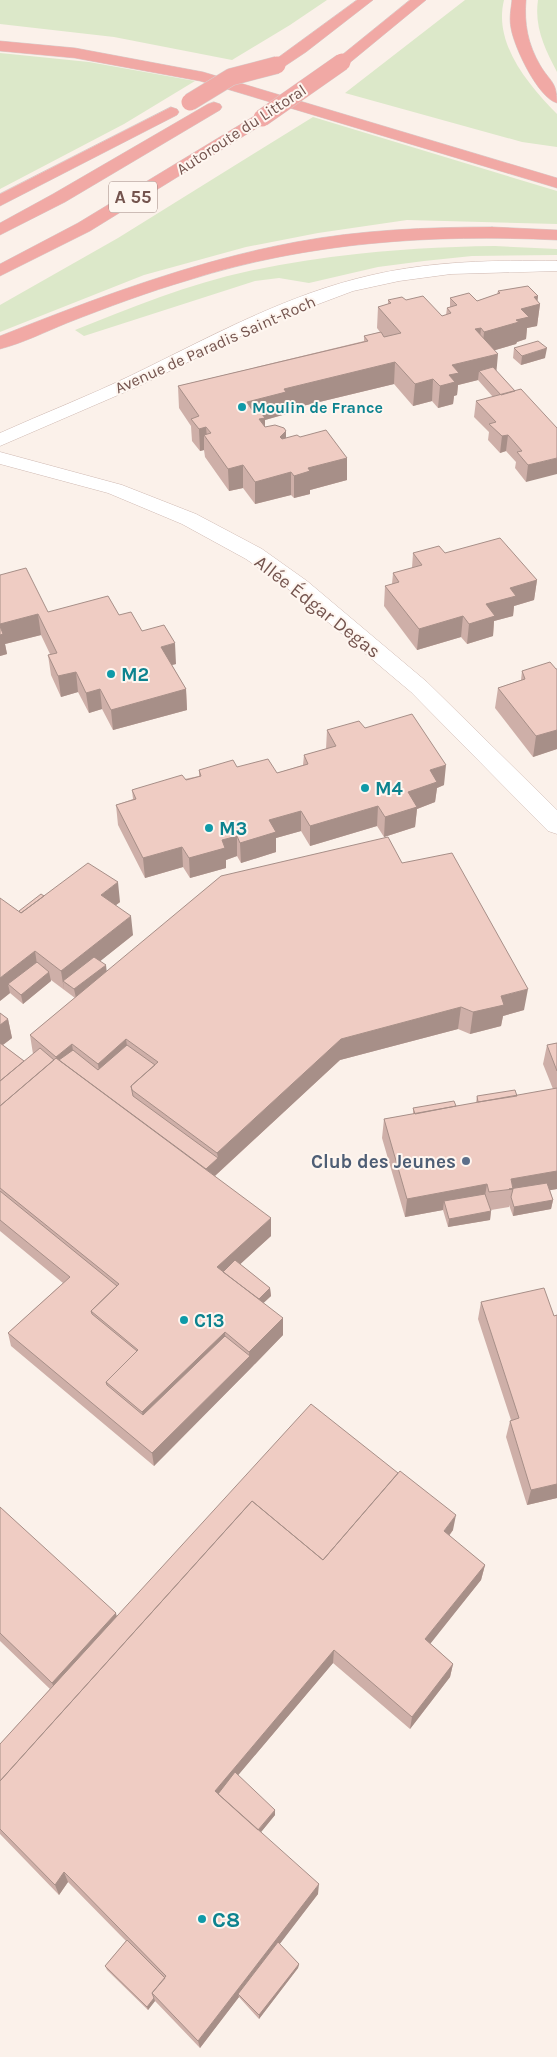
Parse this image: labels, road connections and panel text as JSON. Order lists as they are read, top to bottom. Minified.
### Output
{"streets":{"highway":["Autoroute du Littoral","A 55"],"street":["Avenue de Paradis Saint-Roch","Allée Édgar Degas"]},"places":["Moulin de France","M2","M4","M3","Club des Jeunes","C13","C8"]}
